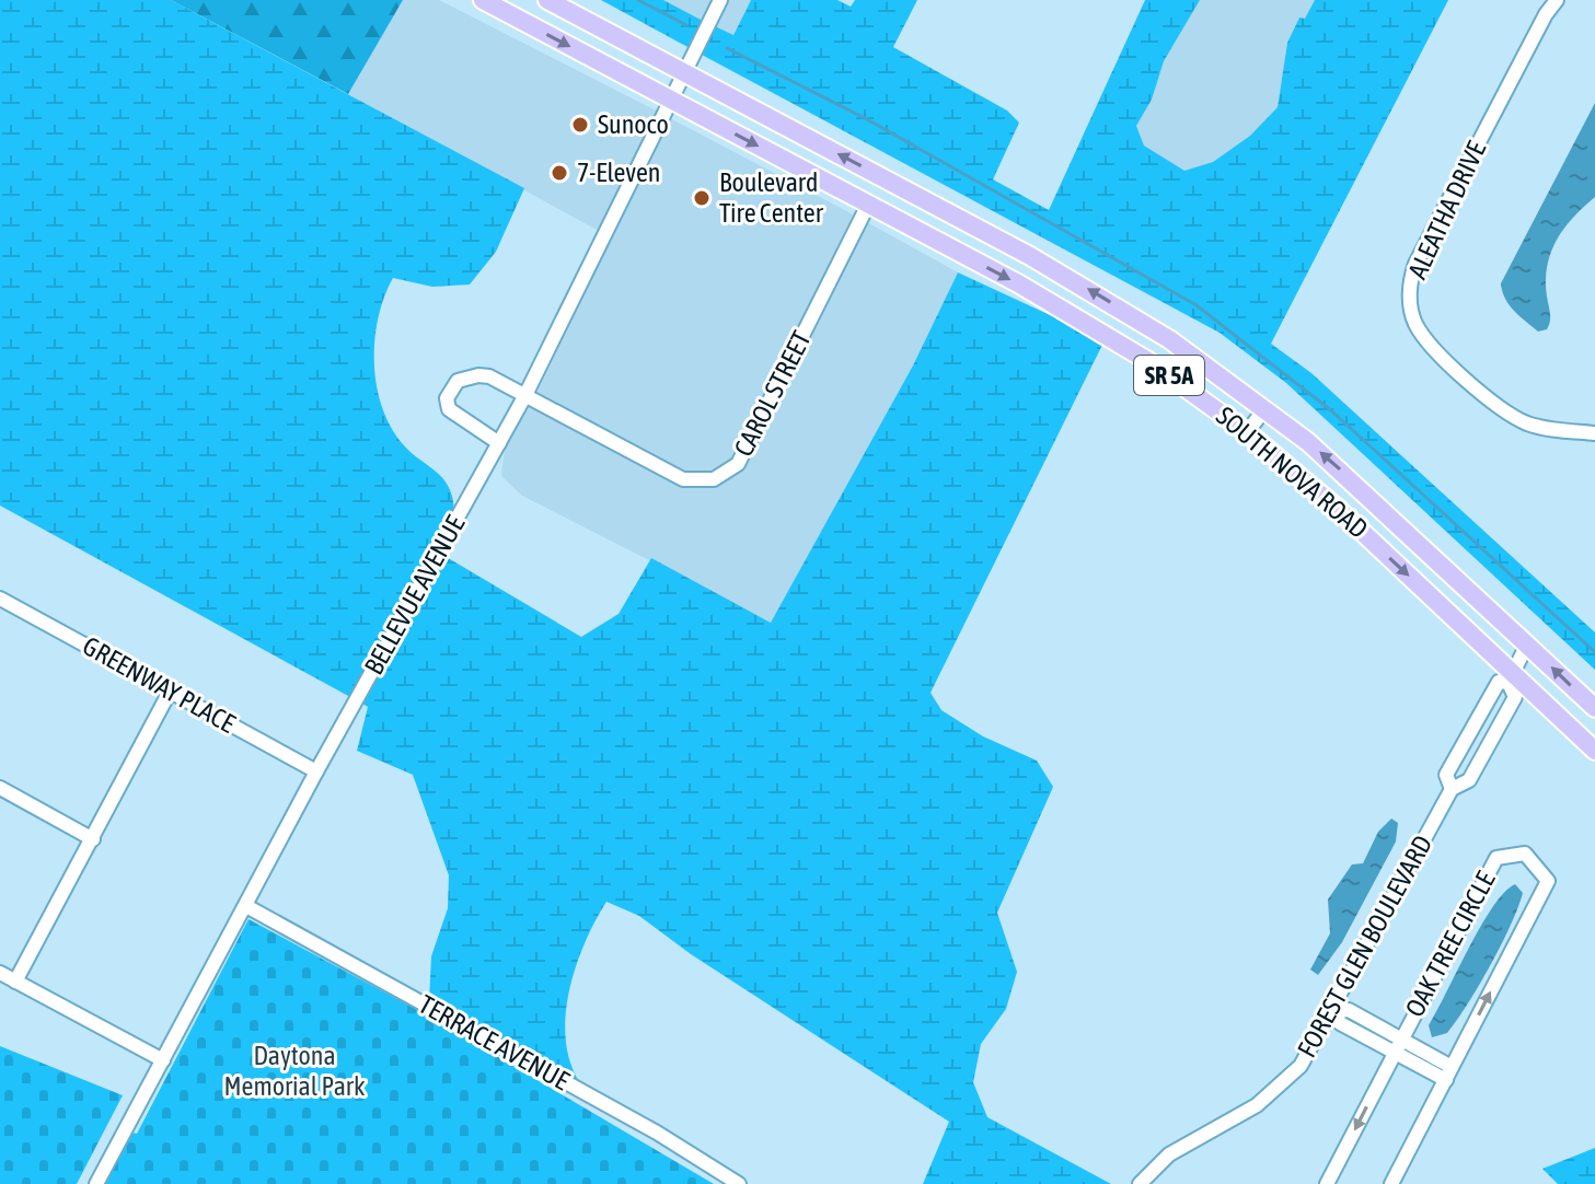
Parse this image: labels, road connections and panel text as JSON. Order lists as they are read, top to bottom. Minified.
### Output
{"streets":{"main road":["SR 5A","SOUTH NOVA ROAD"],"street":["ALEATHA DRIVE","CAROL STREET","BELLEVUE AVENUE","GREENWAY PLACE","OAK TREE CIRCLE","FOREST GLEN BOULEVARD","TERRACE AVENUE"]},"crossings":[["SR 5A","SOUTH NOVA ROAD"],["SR 5A","BELLEVUE AVENUE"],["CAROL STREET","SOUTH NOVA ROAD"],["CAROL STREET","BELLEVUE AVENUE"],["SOUTH NOVA ROAD","BELLEVUE AVENUE"],["SOUTH NOVA ROAD","FOREST GLEN BOULEVARD"],["BELLEVUE AVENUE","GREENWAY PLACE"],["BELLEVUE AVENUE","TERRACE AVENUE"]],"parks":["Daytona Memorial Park"],"places":["Sunoco","7-Eleven","Boulevard Tire Center"]}
